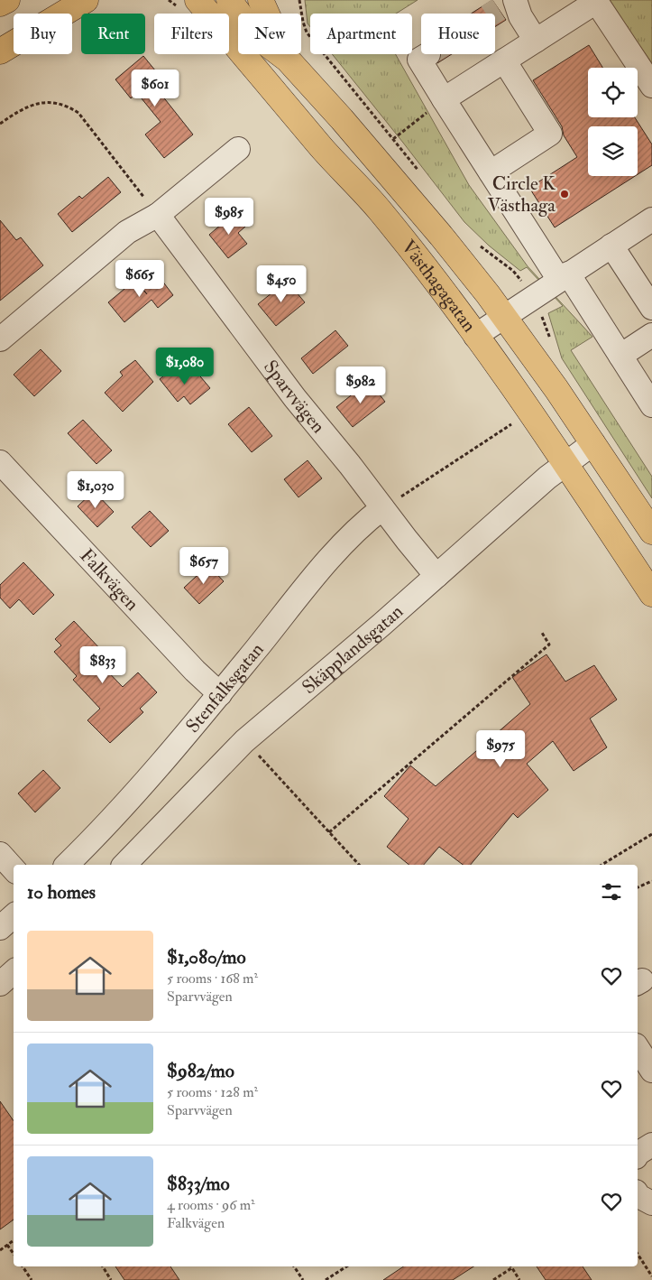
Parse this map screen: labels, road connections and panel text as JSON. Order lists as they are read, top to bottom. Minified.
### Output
{"streets":{"main road":["Västhagagatan"],"street":["Sparvvägen","Falkvägen","Skäpplandsgatan","Stenfalksgatan"]},"crossings":[["Västhagagatan","Skäpplandsgatan"],["Sparvvägen","Skäpplandsgatan"],["Sparvvägen","Stenfalksgatan"],["Falkvägen","Stenfalksgatan"]],"places":["Circle K Västhaga"],"page":{"chip":["Buy","Rent","Filters","New","Apartment","House"],"price":["$601","$985","$665","$450","$1,080","$982","$1,030","$657","$833","$975"],"heading":"10 homes","list":[{"name":"$1,080/mo","note":"5 rooms · 168 m² · Sparvvägen"},{"name":"$982/mo","note":"5 rooms · 128 m² · Sparvvägen"},{"name":"$833/mo","note":"4 rooms · 96 m² · Falkvägen"}]}}
